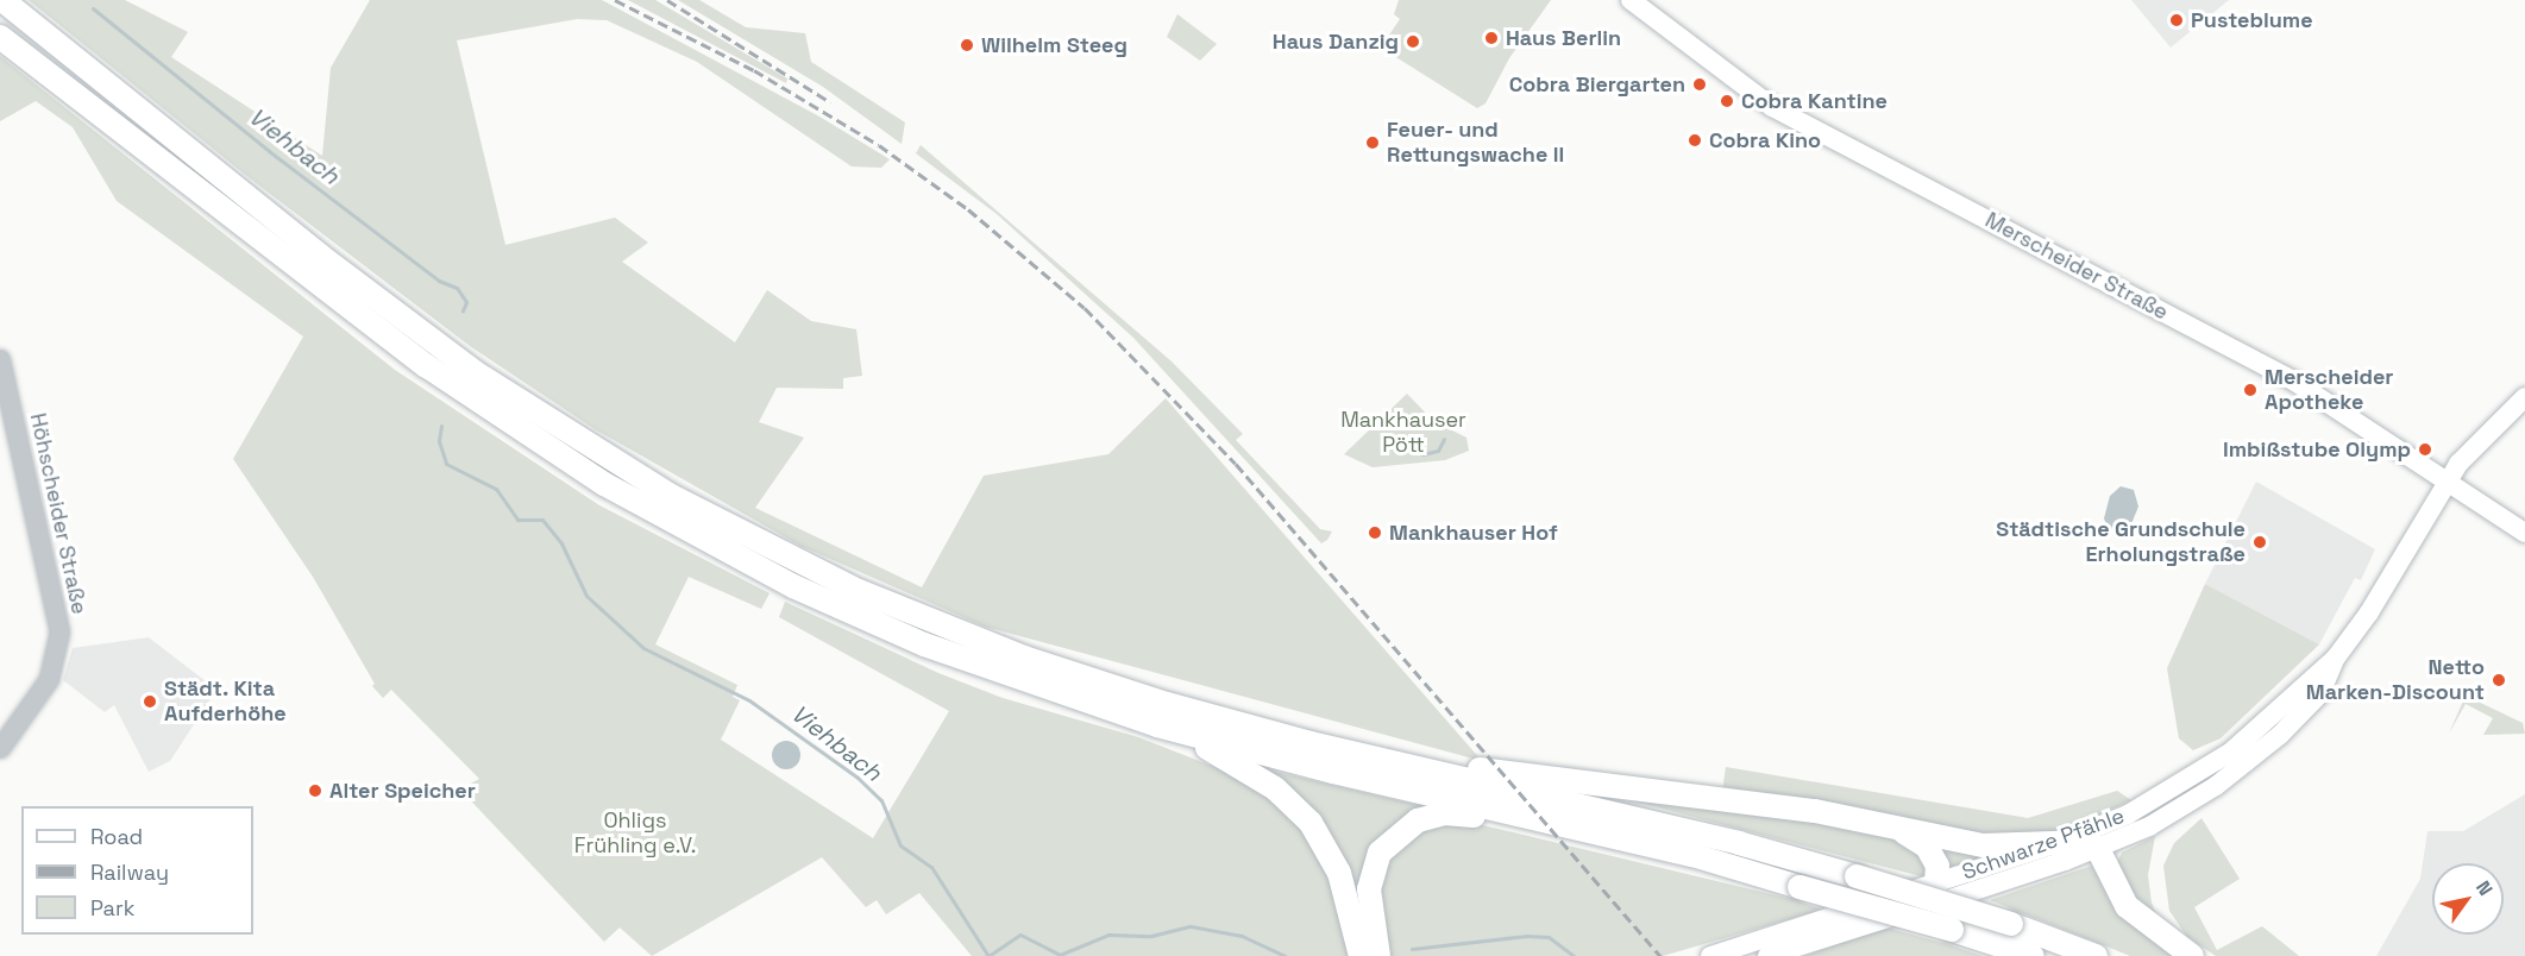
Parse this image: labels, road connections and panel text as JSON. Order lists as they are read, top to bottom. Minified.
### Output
{"streets":{"main road":["Merscheider Straße","Schwarze Pfähle"],"street":["Höhscheider Straße"]},"crossings":[["Merscheider Straße","Schwarze Pfähle"]],"water":["Viehbach"],"parks":["Mankhauser Pött","Ohligs Frühling e.V."],"places":["Pusteblume","Haus Berlin","Haus Danzig","Wilhelm Steeg","Cobra Biergarten","Cobra Kantine","Cobra Kino","Feuer- und Rettungswache II","Merscheider Apotheke","Imbißstube Olymp","Mankhauser Hof","Städtische Grundschule Erholungstraße","Netto Marken-Discount","Städt. Kita Aufderhöhe","Alter Speicher"],"legend":["Road","Railway","Park"],"north":"top right"}
